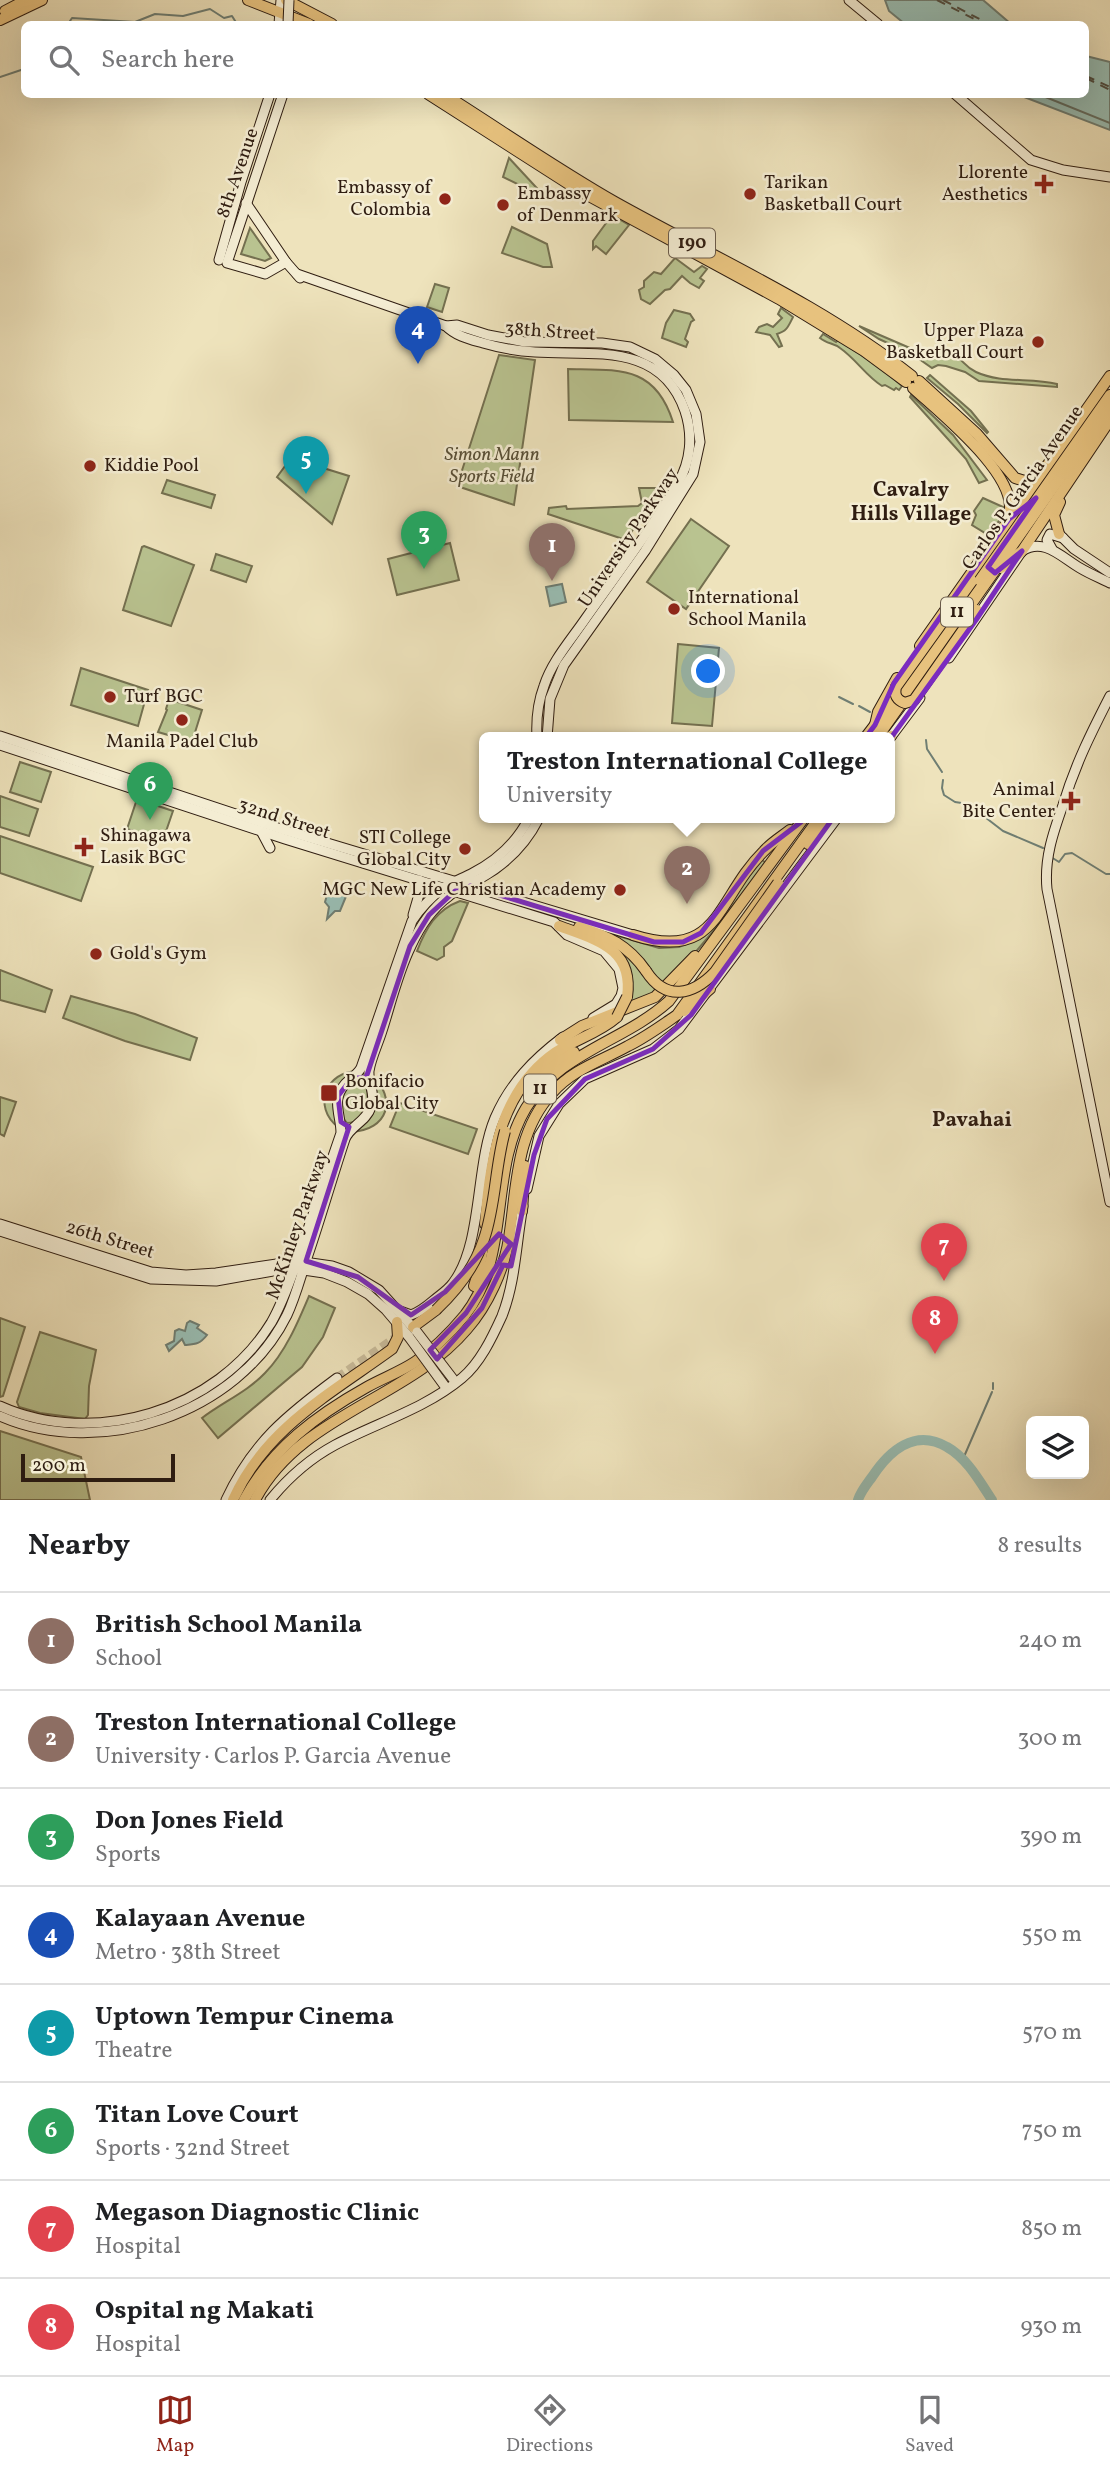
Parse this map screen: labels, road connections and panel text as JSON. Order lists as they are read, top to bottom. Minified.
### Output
{"streets":{"main road":["8th Avenue","190","38th Street","Carlos P. Garcia Avenue","University Parkway","11","32nd Street","McKinley Parkway","26th Street"]},"crossings":[["8th Avenue","38th Street"],["38th Street","University Parkway"],["32nd Street","McKinley Parkway"],["McKinley Parkway","26th Street"]],"districts":["Cavalry Hills Village","Pavahai"],"parks":["Simon Mann Sports Field"],"places":{"health":["Llorente Aesthetics","Animal Bite Center","Shinagawa Lasik BGC"],"other":["Tarikan Basketball Court","Embassy of Colombia","Embassy of Denmark","Upper Plaza Basketball Court","Kiddie Pool","International School Manila","Turf BGC","Manila Padel Club","STI College Global City","MGC New Life Christian Academy","Gold's Gym"],"transit":["Bonifacio Global City"]},"scale_bar":"200 m","page":{"search":"Search here","pins":["4","5","3","1","6","2","7","8"],"popup":["Treston International College","University"],"scale":"200 m","heading":["Nearby","8 results"],"list":[{"mark":"1","name":"British School Manila","note":"School","value":"240 m"},{"mark":"2","name":"Treston International College","note":"University · Carlos P. Garcia Avenue","value":"300 m"},{"mark":"3","name":"Don Jones Field","note":"Sports","value":"390 m"},{"mark":"4","name":"Kalayaan Avenue","note":"Metro · 38th Street","value":"550 m"},{"mark":"5","name":"Uptown Tempur Cinema","note":"Theatre","value":"570 m"},{"mark":"6","name":"Titan Love Court","note":"Sports · 32nd Street","value":"750 m"},{"mark":"7","name":"Megason Diagnostic Clinic","note":"Hospital","value":"850 m"},{"mark":"8","name":"Ospital ng Makati","note":"Hospital","value":"930 m"}],"nav":["Map","Directions","Saved"]}}
